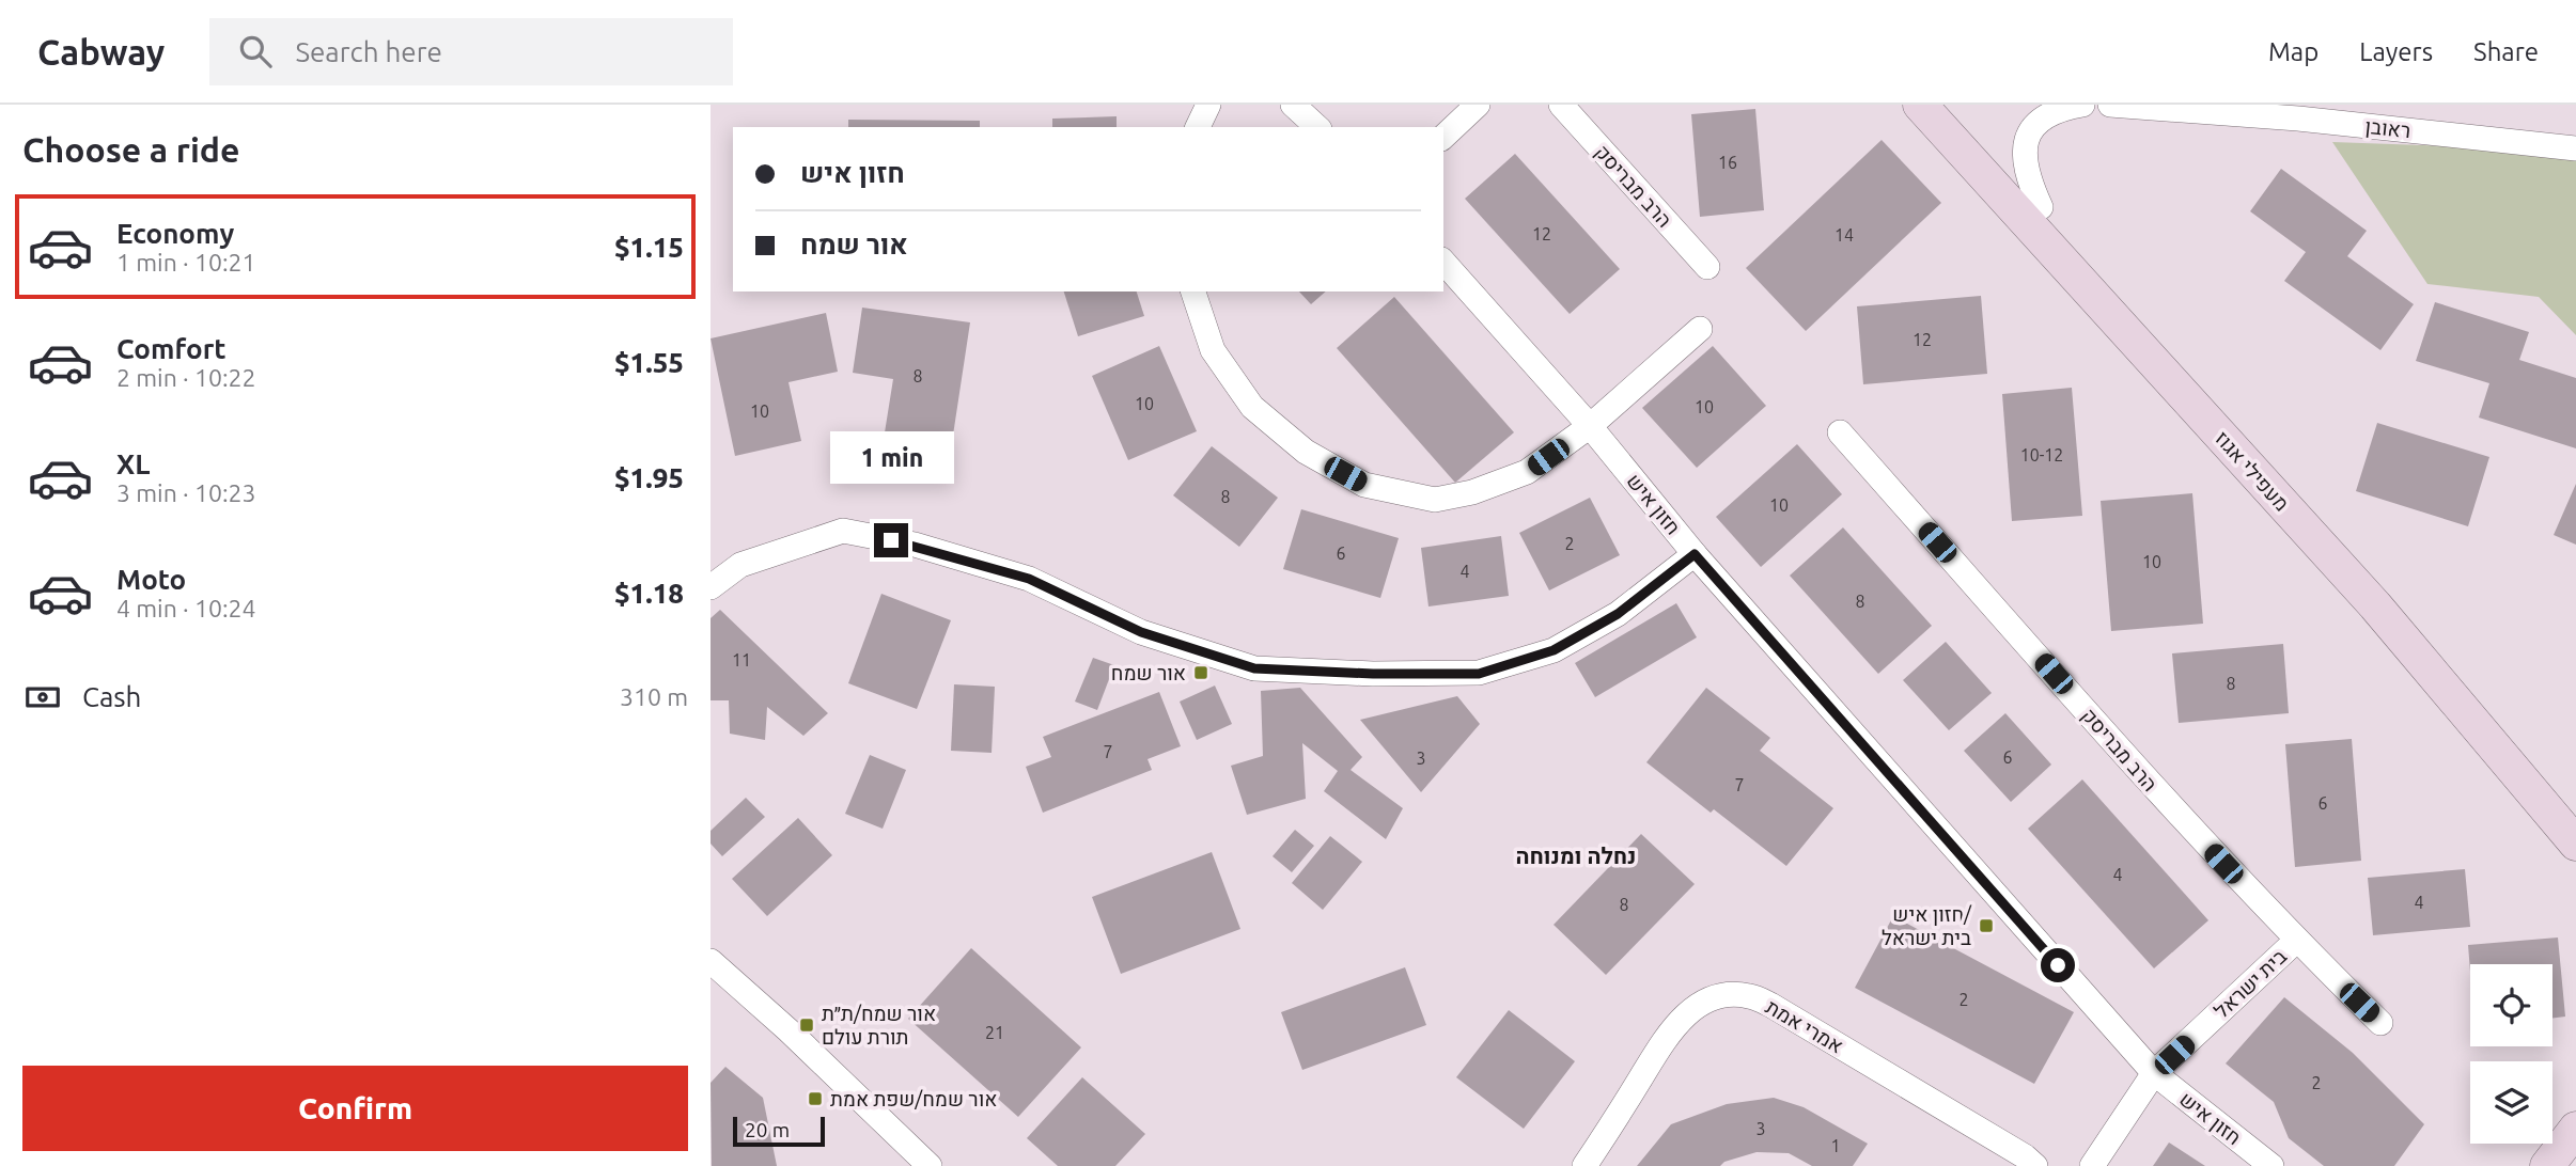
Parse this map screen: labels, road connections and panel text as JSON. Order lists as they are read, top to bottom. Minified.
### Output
{"streets":{"street":["ראובן","הרב מבריסק","מעפילי אגוז","חזון איש","בית ישראל","אמרי אמת"]},"crossings":[["הרב מבריסק","בית ישראל"],["חזון איש","בית ישראל"]],"districts":["נחלה ומנוחה"],"places":{"transit":["אור שמח","חזון איש/ בית ישראל","אור שמח/ת״ת תורת עולם","אור שמח/שפת אמת"]},"house_numbers":["16","12","14","12","8","10","10","10","10-12","8","10","2","6","10","4","8","11","8","7","6","3","7","6","4","4","8","2","21","2","3","1"],"scale_bar":"20 m","page":{"header":"Cabway","search":"Search here","nav":["Map","Layers","Share"],"heading":"Choose a ride","banner":["חזון איש","אור שמח"],"list":[{"name":"Economy","note":"1 min · 10:21","value":"$1.15"},{"name":"Comfort","note":"2 min · 10:22","value":"$1.55"},{"name":"XL","note":"3 min · 10:23","value":"$1.95"},{"name":"Moto","note":"4 min · 10:24","value":"$1.18"}],"bubble":"1 min","pay":["Cash","310 m"],"buttons":"Confirm","scale":"20 m"}}
